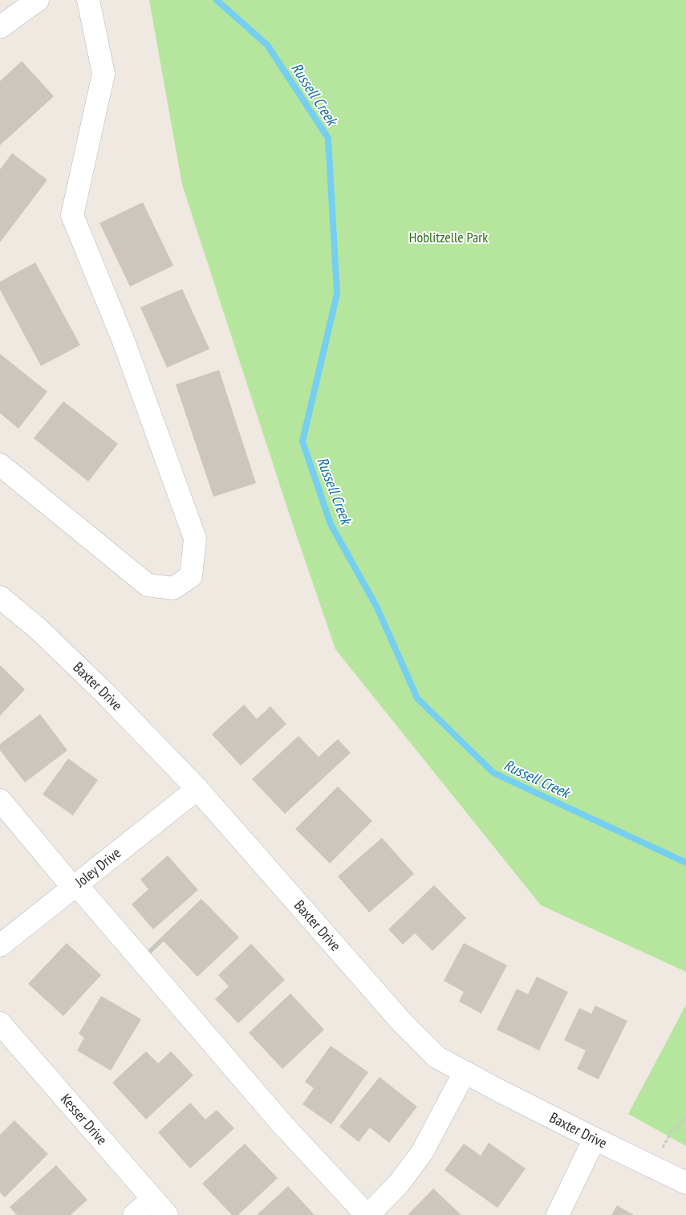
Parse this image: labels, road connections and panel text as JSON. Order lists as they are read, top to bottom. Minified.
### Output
{"streets":{"street":["Baxter Drive","Joley Drive","Kesser Drive"]},"crossings":[["Baxter Drive","Joley Drive"]],"water":["Russell Creek"],"parks":["Hoblitzelle Park"]}
